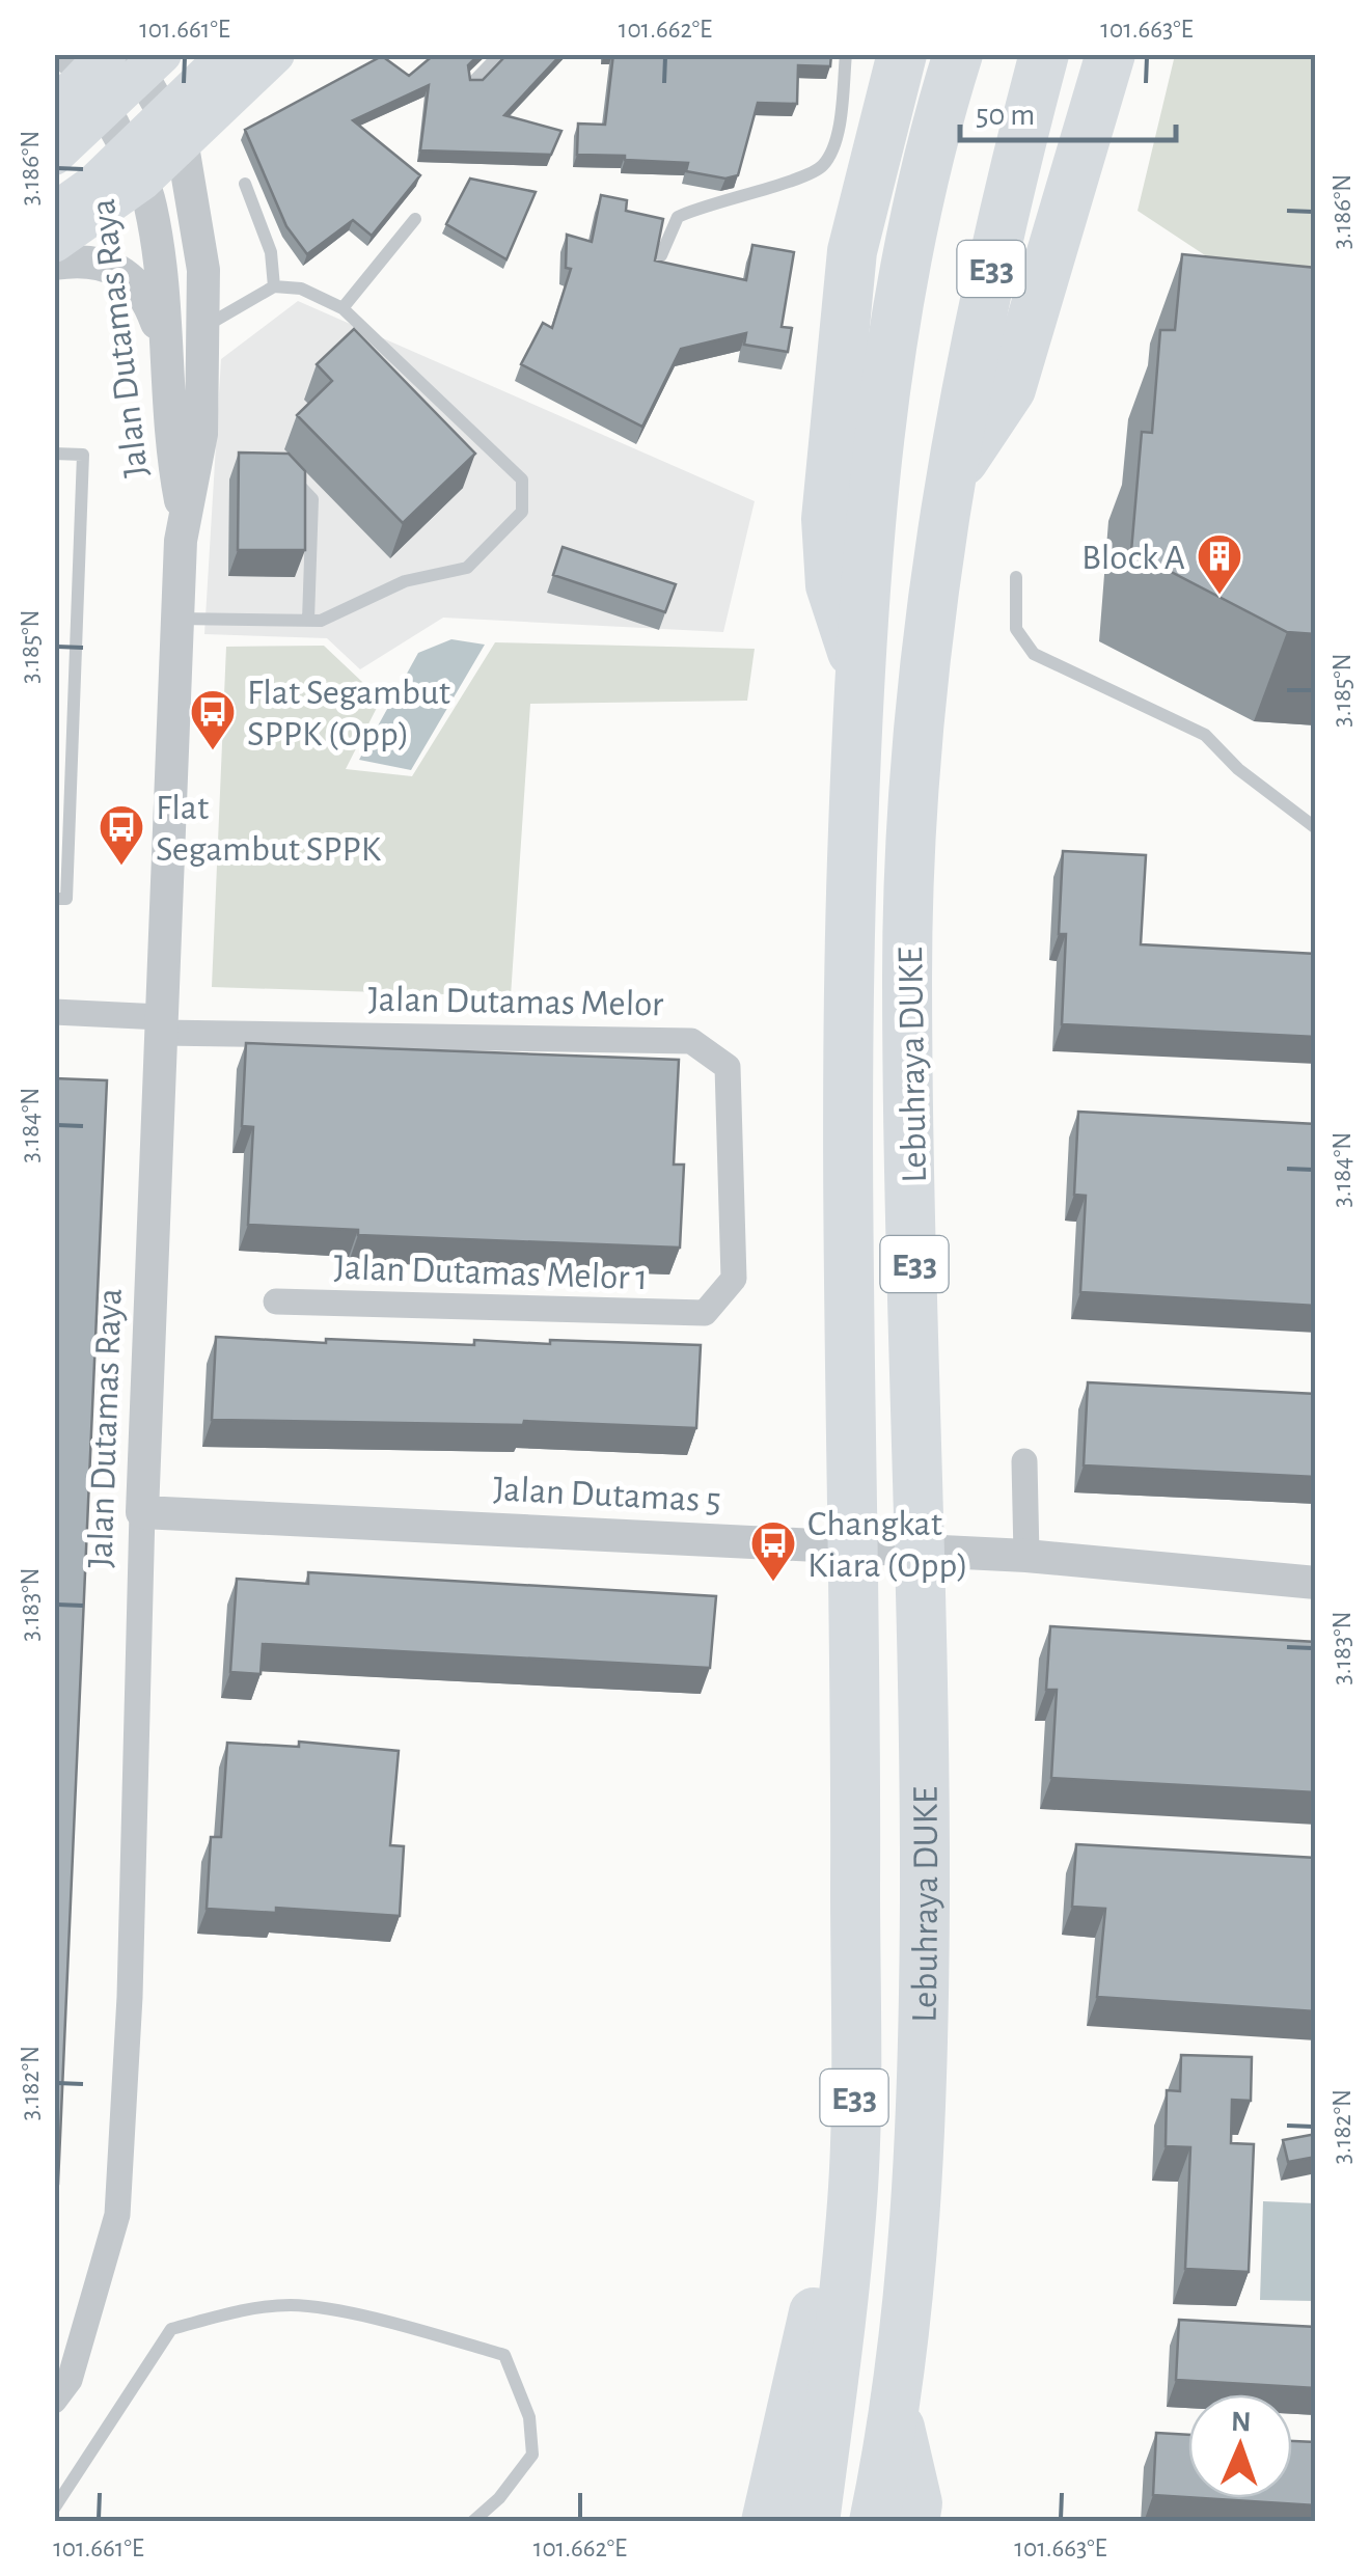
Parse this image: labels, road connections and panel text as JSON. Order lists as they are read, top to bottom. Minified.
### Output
{"streets":{"highway":["E33","Lebuhraya DUKE"],"street":["Jalan Dutamas Raya","Jalan Dutamas Melor","Jalan Dutamas Melor 1","Jalan Dutamas 5"]},"crossings":[["E33","Lebuhraya DUKE"],["Jalan Dutamas Raya","Jalan Dutamas Melor"],["Jalan Dutamas Raya","Jalan Dutamas 5"],["Jalan Dutamas Melor","Jalan Dutamas Melor 1"]],"places":{"building":["Block A"],"bus stop":["Flat Segambut SPPK (Opp)","Flat Segambut SPPK","Changkat Kiara (Opp)"]},"scale_bar":"50 m","north":"top","coordinates":["101.661°E","101.662°E","101.663°E","3.186°N","3.185°N","3.184°N","3.183°N","3.182°N"]}
